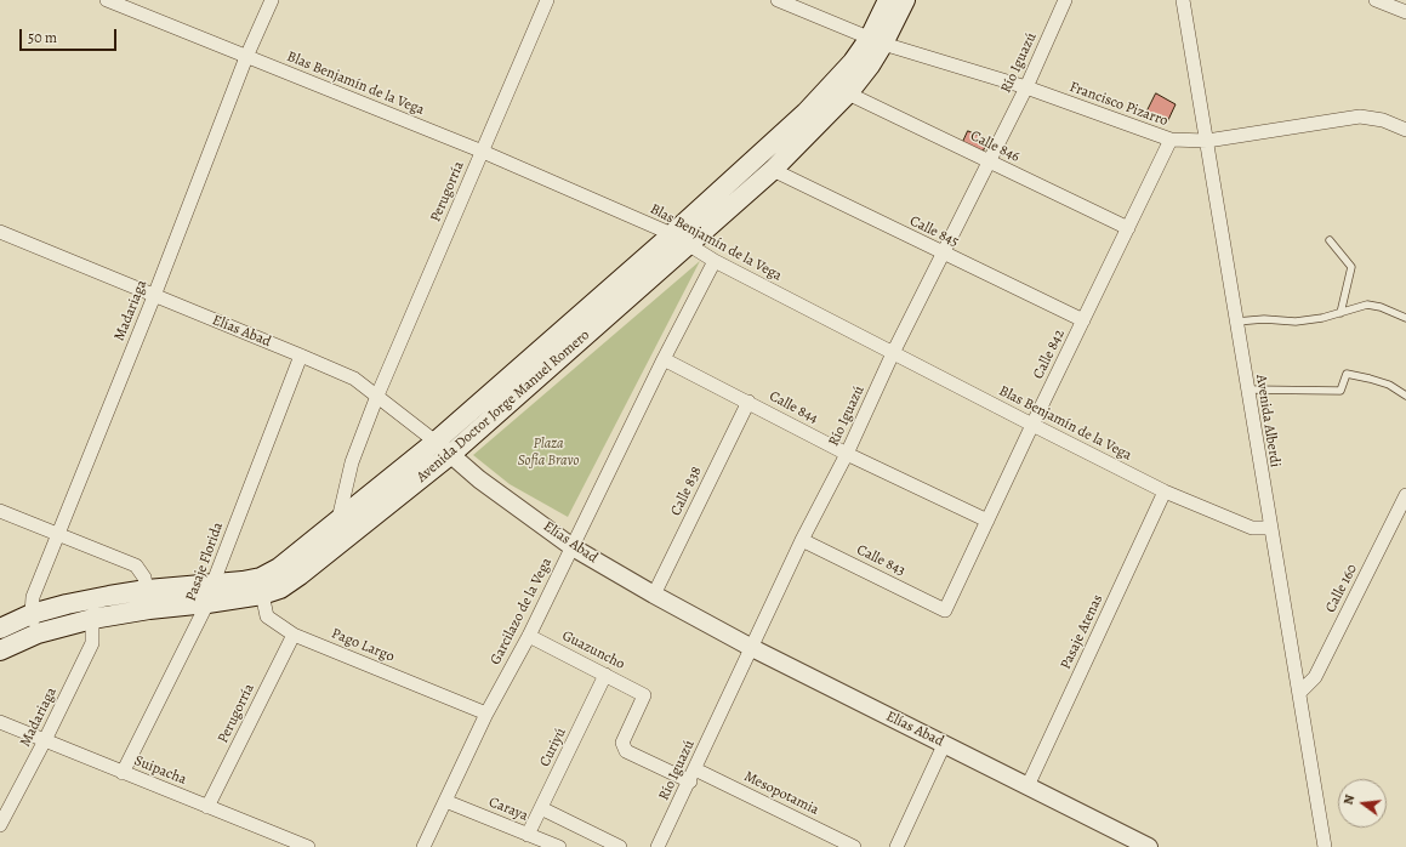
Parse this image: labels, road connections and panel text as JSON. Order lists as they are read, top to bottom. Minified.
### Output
{"streets":{"main road":["Avenida Doctor Jorge Manuel Romero"],"street":["Río Iguazú","Blas Benjamín de la Vega","Francisco Pizarro","Calle 846","Perugorría","Calle 845","Madariaga","Elías Abad","Calle 842","Calle 844","Avenida Alberdi","Calle 838","Calle 843","Pasaje Florida","Calle 160","Garcilazo de la Vega","Pasaje Atenas","Pago Largo","Guazuncho","Curiyú","Suipacha","Mesopotamia","Caraya"]},"crossings":[["Río Iguazú","Blas Benjamín de la Vega"],["Río Iguazú","Francisco Pizarro"],["Río Iguazú","Calle 846"],["Río Iguazú","Calle 845"],["Río Iguazú","Elías Abad"],["Río Iguazú","Calle 844"],["Río Iguazú","Calle 843"],["Río Iguazú","Mesopotamia"],["Blas Benjamín de la Vega","Perugorría"],["Blas Benjamín de la Vega","Madariaga"],["Blas Benjamín de la Vega","Calle 842"],["Blas Benjamín de la Vega","Avenida Doctor Jorge Manuel Romero"],["Blas Benjamín de la Vega","Avenida Alberdi"],["Blas Benjamín de la Vega","Garcilazo de la Vega"],["Blas Benjamín de la Vega","Pasaje Atenas"],["Francisco Pizarro","Calle 842"],["Francisco Pizarro","Avenida Doctor Jorge Manuel Romero"],["Francisco Pizarro","Avenida Alberdi"],["Calle 846","Calle 842"],["Calle 846","Avenida Doctor Jorge Manuel Romero"],["Perugorría","Elías Abad"],["Perugorría","Avenida Doctor Jorge Manuel Romero"],["Perugorría","Pago Largo"],["Perugorría","Suipacha"],["Calle 845","Calle 842"],["Calle 845","Avenida Doctor Jorge Manuel Romero"],["Madariaga","Elías Abad"],["Madariaga","Avenida Doctor Jorge Manuel Romero"],["Madariaga","Suipacha"],["Elías Abad","Avenida Doctor Jorge Manuel Romero"],["Elías Abad","Calle 838"],["Elías Abad","Pasaje Florida"],["Elías Abad","Garcilazo de la Vega"],["Elías Abad","Pasaje Atenas"],["Calle 842","Calle 844"],["Calle 842","Calle 843"],["Avenida Doctor Jorge Manuel Romero","Pasaje Florida"],["Avenida Doctor Jorge Manuel Romero","Pago Largo"],["Calle 844","Calle 838"],["Calle 844","Garcilazo de la Vega"],["Avenida Alberdi","Calle 160"],["Pasaje Florida","Suipacha"],["Garcilazo de la Vega","Pago Largo"],["Garcilazo de la Vega","Guazuncho"],["Garcilazo de la Vega","Caraya"],["Guazuncho","Curiyú"],["Guazuncho","Mesopotamia"],["Curiyú","Caraya"]],"parks":["Plaza Sofía Bravo"],"scale_bar":"50 m","north":"left"}
